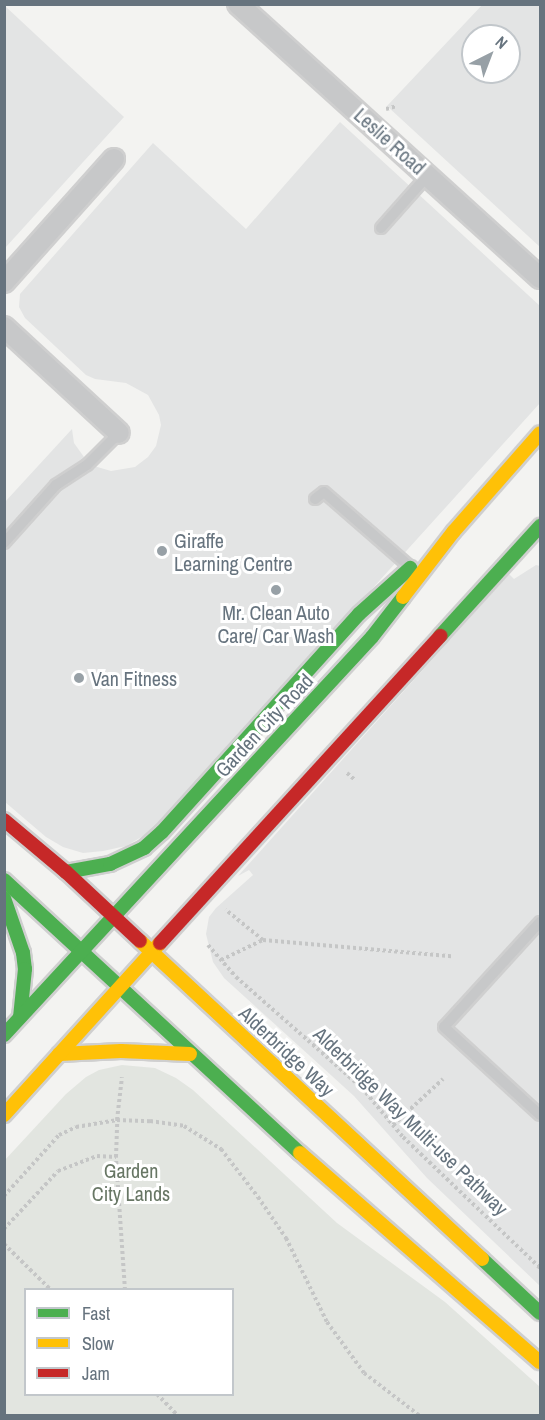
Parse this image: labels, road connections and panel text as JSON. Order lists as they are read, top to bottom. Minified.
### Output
{"streets":{"main road":["Garden City Road","Alderbridge Way"],"street":["Leslie Road"],"path":["Alderbridge Way Multi-use Pathway"]},"crossings":[["Garden City Road","Alderbridge Way"]],"parks":["Garden City Lands"],"places":["Giraffe Learning Centre","Mr. Clean Auto Care/ Car Wash","Van Fitness"],"legend":["Fast","Slow","Jam"],"north":"top right"}
